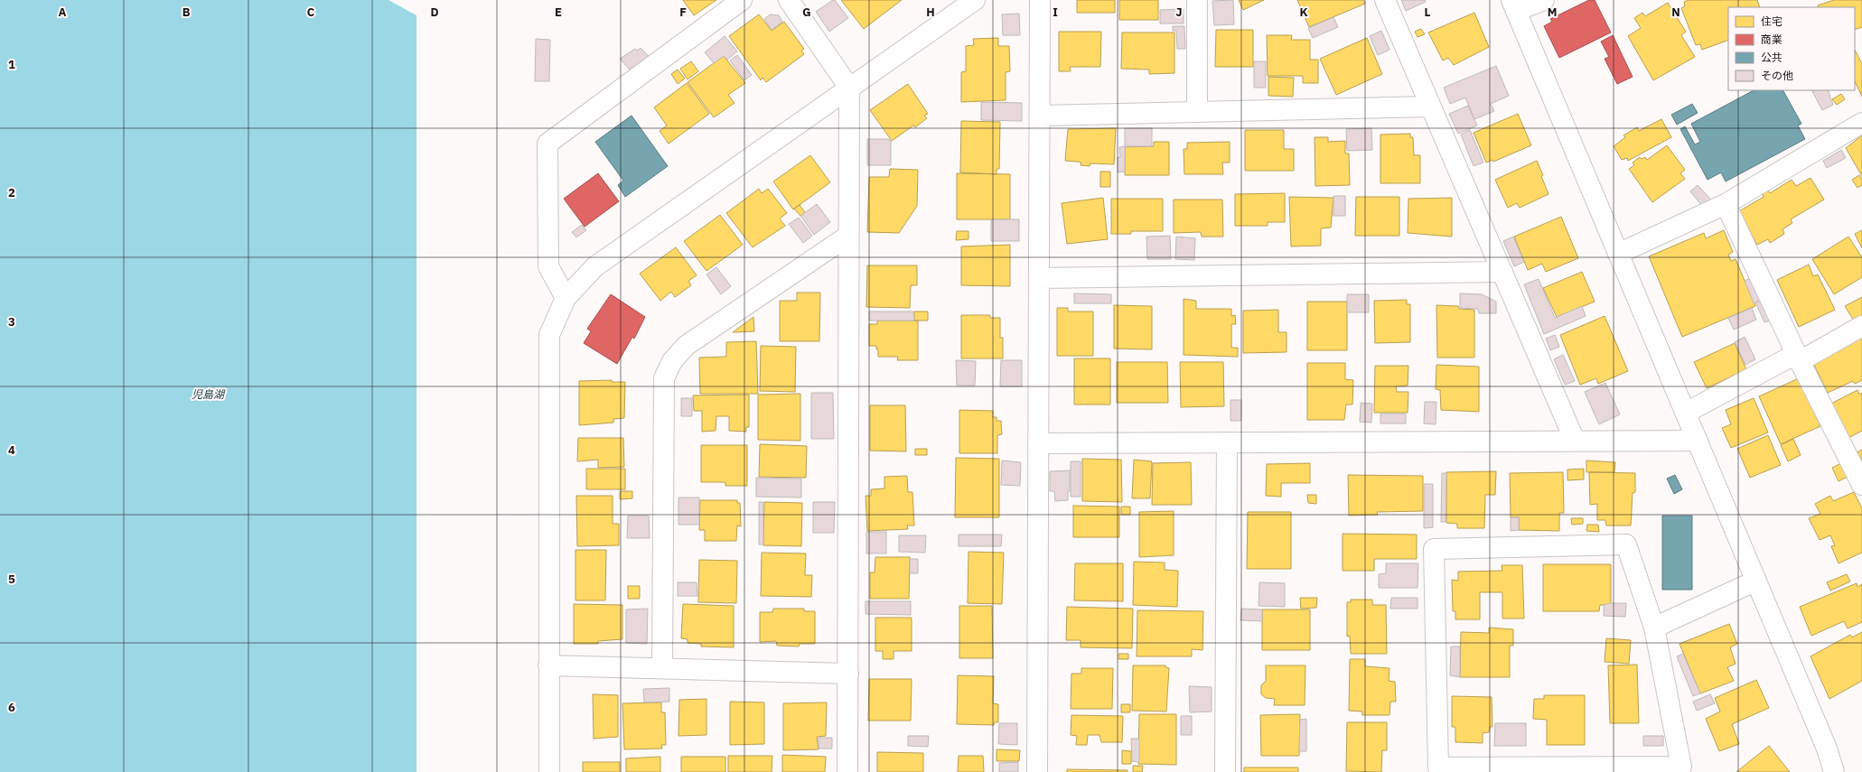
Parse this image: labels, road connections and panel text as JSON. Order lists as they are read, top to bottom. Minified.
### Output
{"water":["児島湖"],"legend":["住宅","商業","公共","その他"],"grid":{"columns":["A","B","C","D","E","F","G","H","I","J","K","L","M","N"],"rows":["1","2","3","4","5","6"]}}
